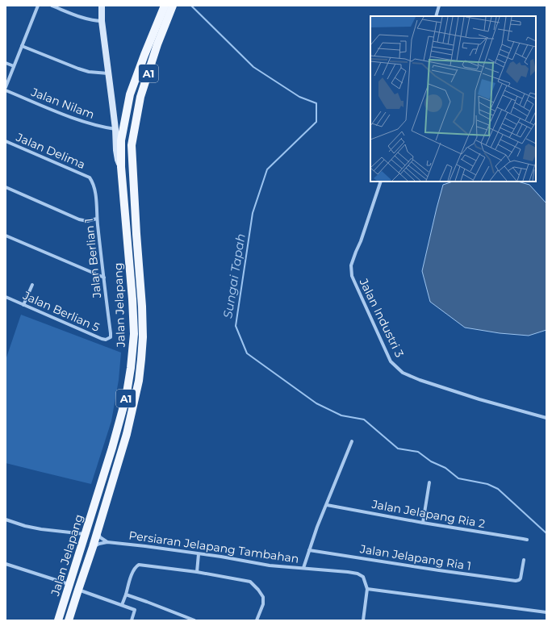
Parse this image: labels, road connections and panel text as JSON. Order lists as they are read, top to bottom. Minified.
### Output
{"streets":{"main road":["A1","Jalan Jelapang"],"street":["Jalan Nilam","Jalan Delima","Jalan Berlian 1","Jalan Berlian 5","Jalan Industri 3","Jalan Jelapang Ria 2","Persiaran Jelapang Tambahan","Jalan Jelapang Ria 1"]},"crossings":[["Jalan Delima","Jalan Berlian 1"],["Jalan Berlian 1","Jalan Berlian 5"],["Jalan Jelapang","Persiaran Jelapang Tambahan"]],"water":["Sungai Tapah"]}
